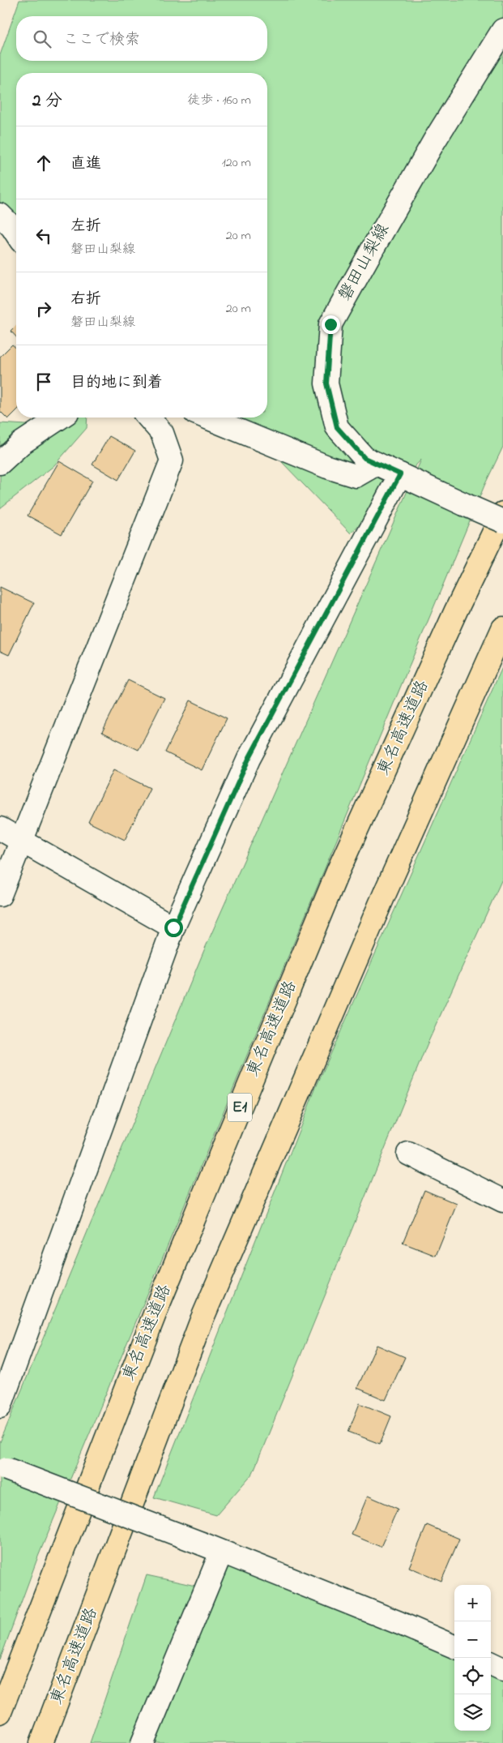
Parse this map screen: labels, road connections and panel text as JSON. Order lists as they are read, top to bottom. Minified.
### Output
{"streets":{"highway":["東名高速道路","E1"],"street":["磐田山梨線"]},"page":{"search":"ここで検索","heading":["2 分","徒歩 · 160 m"],"list":[["直進","120 m"],["左折","磐田山梨線","20 m"],["右折","磐田山梨線","20 m"],"目的地に到着"],"map_buttons":["+","−"]}}
